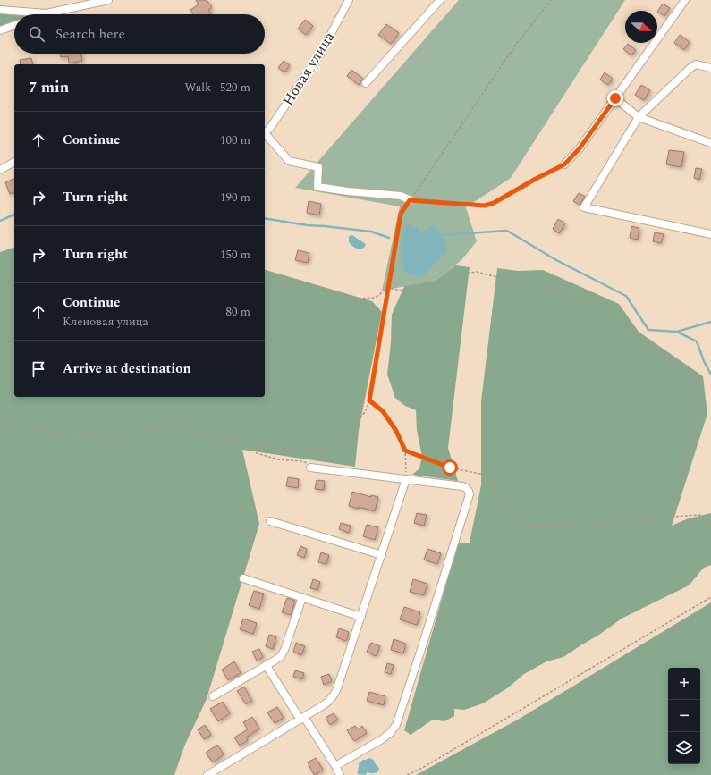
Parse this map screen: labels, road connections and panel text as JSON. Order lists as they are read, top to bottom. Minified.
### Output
{"streets":{"street":["Новая улица"]},"north":"right","page":{"search":"Search here","heading":["7 min","Walk · 520 m"],"list":[["Continue","100 m"],["Turn right","190 m"],["Turn right","150 m"],["Continue","Кленовая улица","80 m"],"Arrive at destination"],"map_buttons":["+","−"]}}
